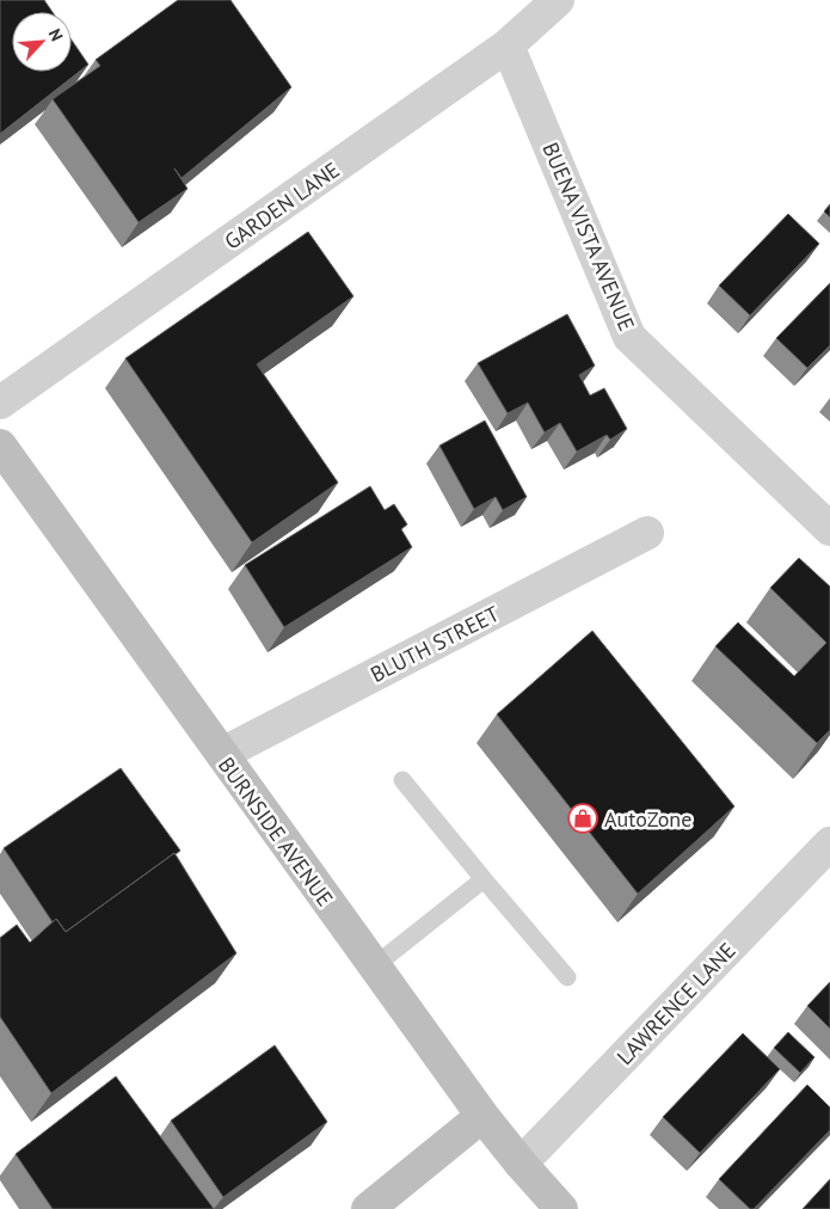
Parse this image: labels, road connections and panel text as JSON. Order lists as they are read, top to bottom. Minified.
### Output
{"streets":{"main road":["BURNSIDE AVENUE"],"street":["GARDEN LANE","BUENA VISTA AVENUE","BLUTH STREET","LAWRENCE LANE"]},"crossings":[["GARDEN LANE","BUENA VISTA AVENUE"],["BLUTH STREET","BURNSIDE AVENUE"],["BURNSIDE AVENUE","LAWRENCE LANE"]],"places":{"shop":["AutoZone"]},"north":"top right"}
